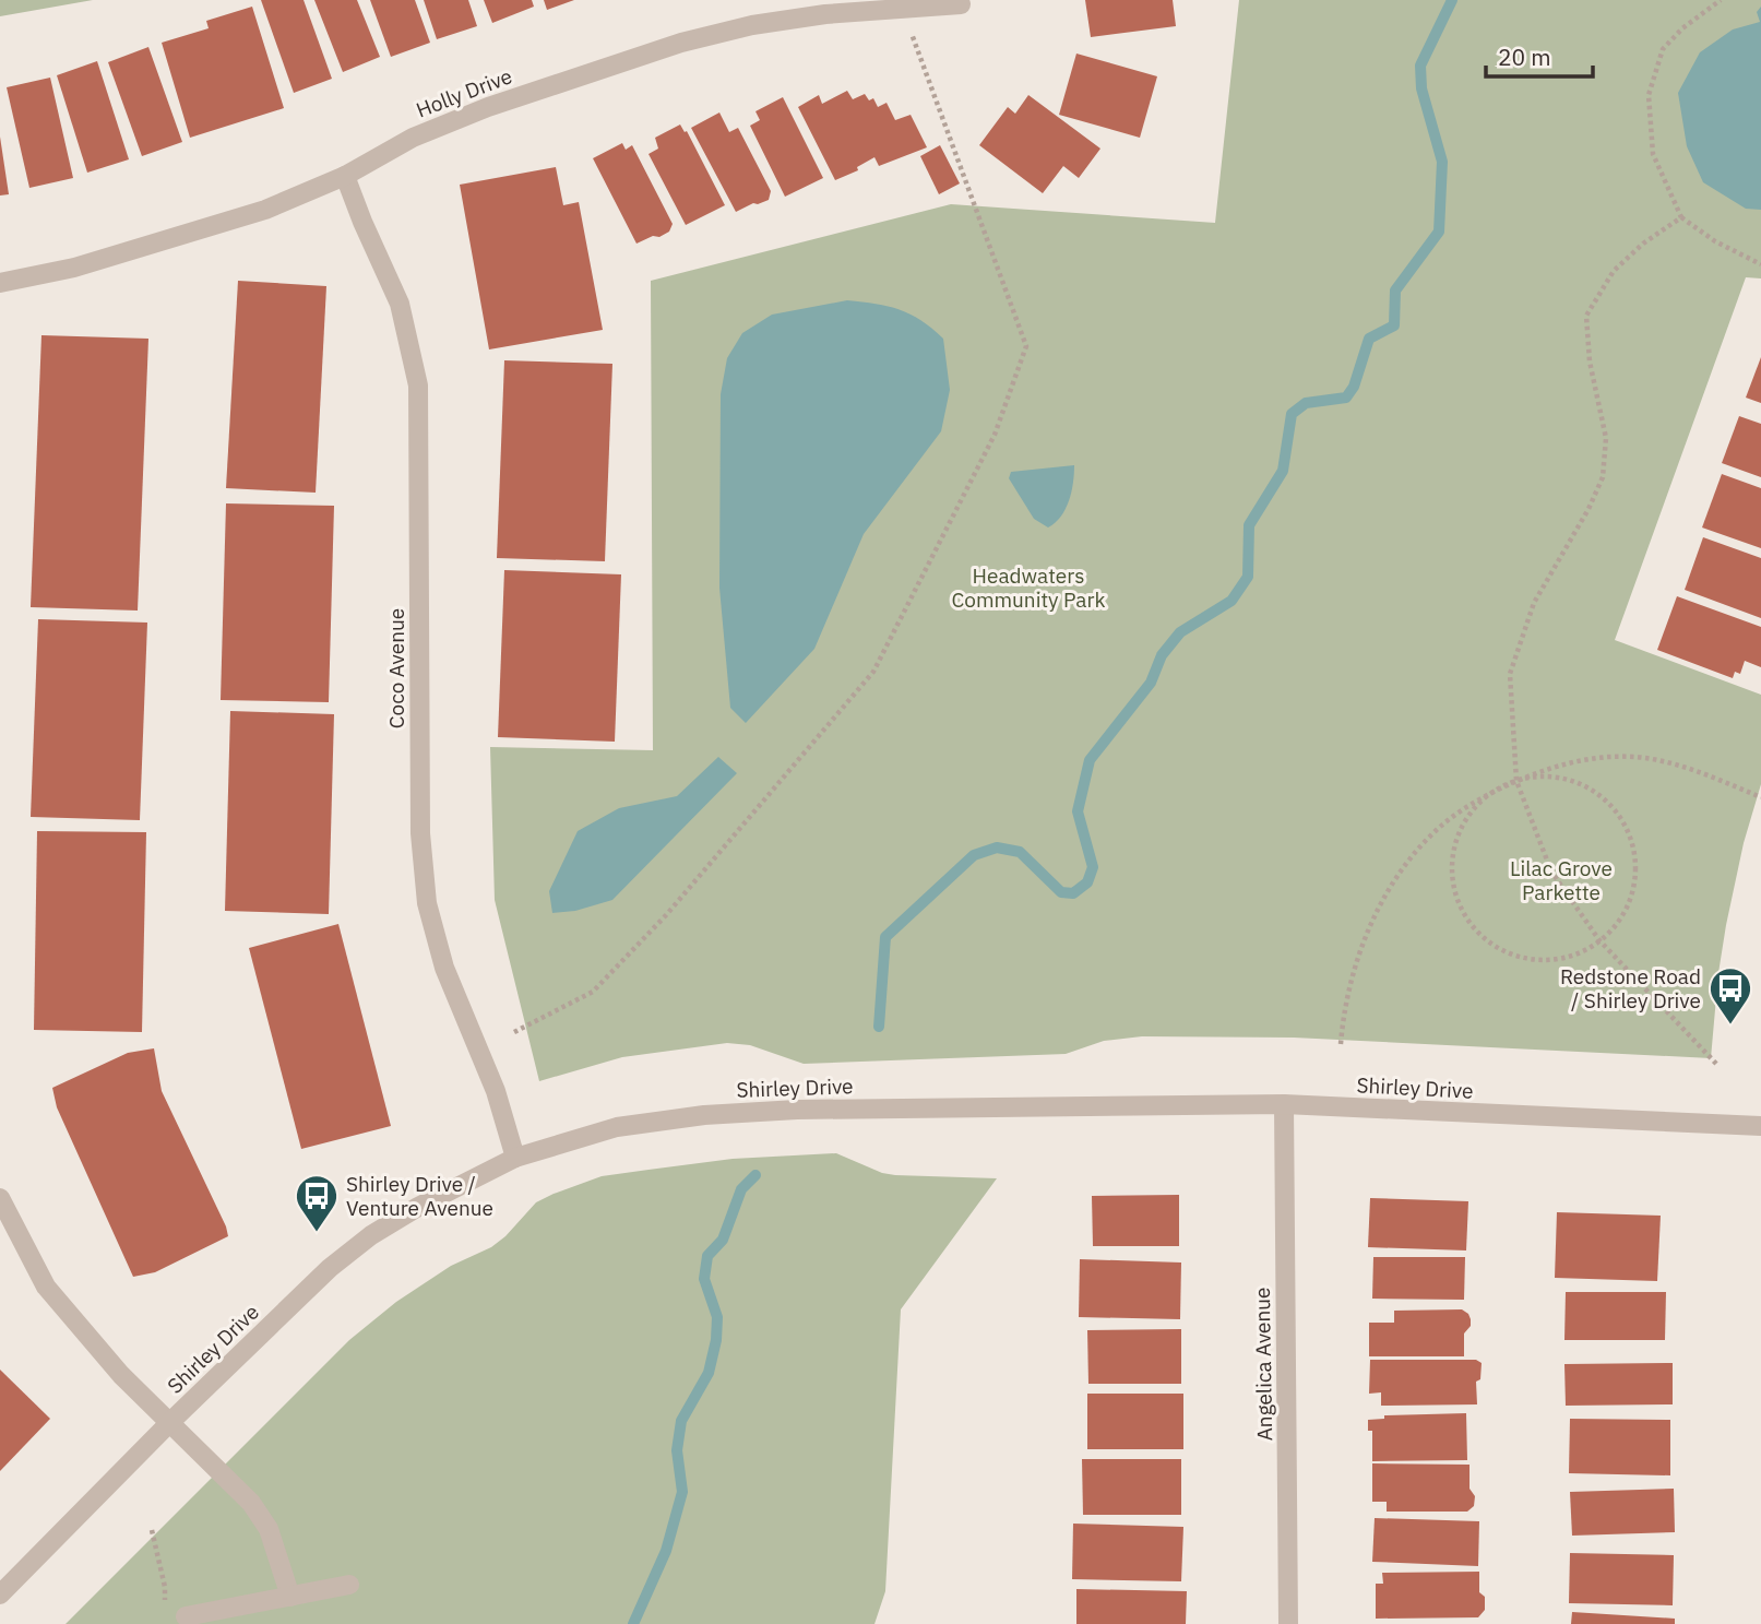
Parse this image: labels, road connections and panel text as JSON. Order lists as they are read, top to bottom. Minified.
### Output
{"streets":{"street":["Holly Drive","Coco Avenue","Shirley Drive","Angelica Avenue"]},"crossings":[["Holly Drive","Coco Avenue"],["Coco Avenue","Shirley Drive"],["Shirley Drive","Angelica Avenue"]],"parks":["Headwaters Community Park","Lilac Grove Parkette"],"places":{"bus stop":["Redstone Road / Shirley Drive","Shirley Drive / Venture Avenue"]},"scale_bar":"20 m"}
